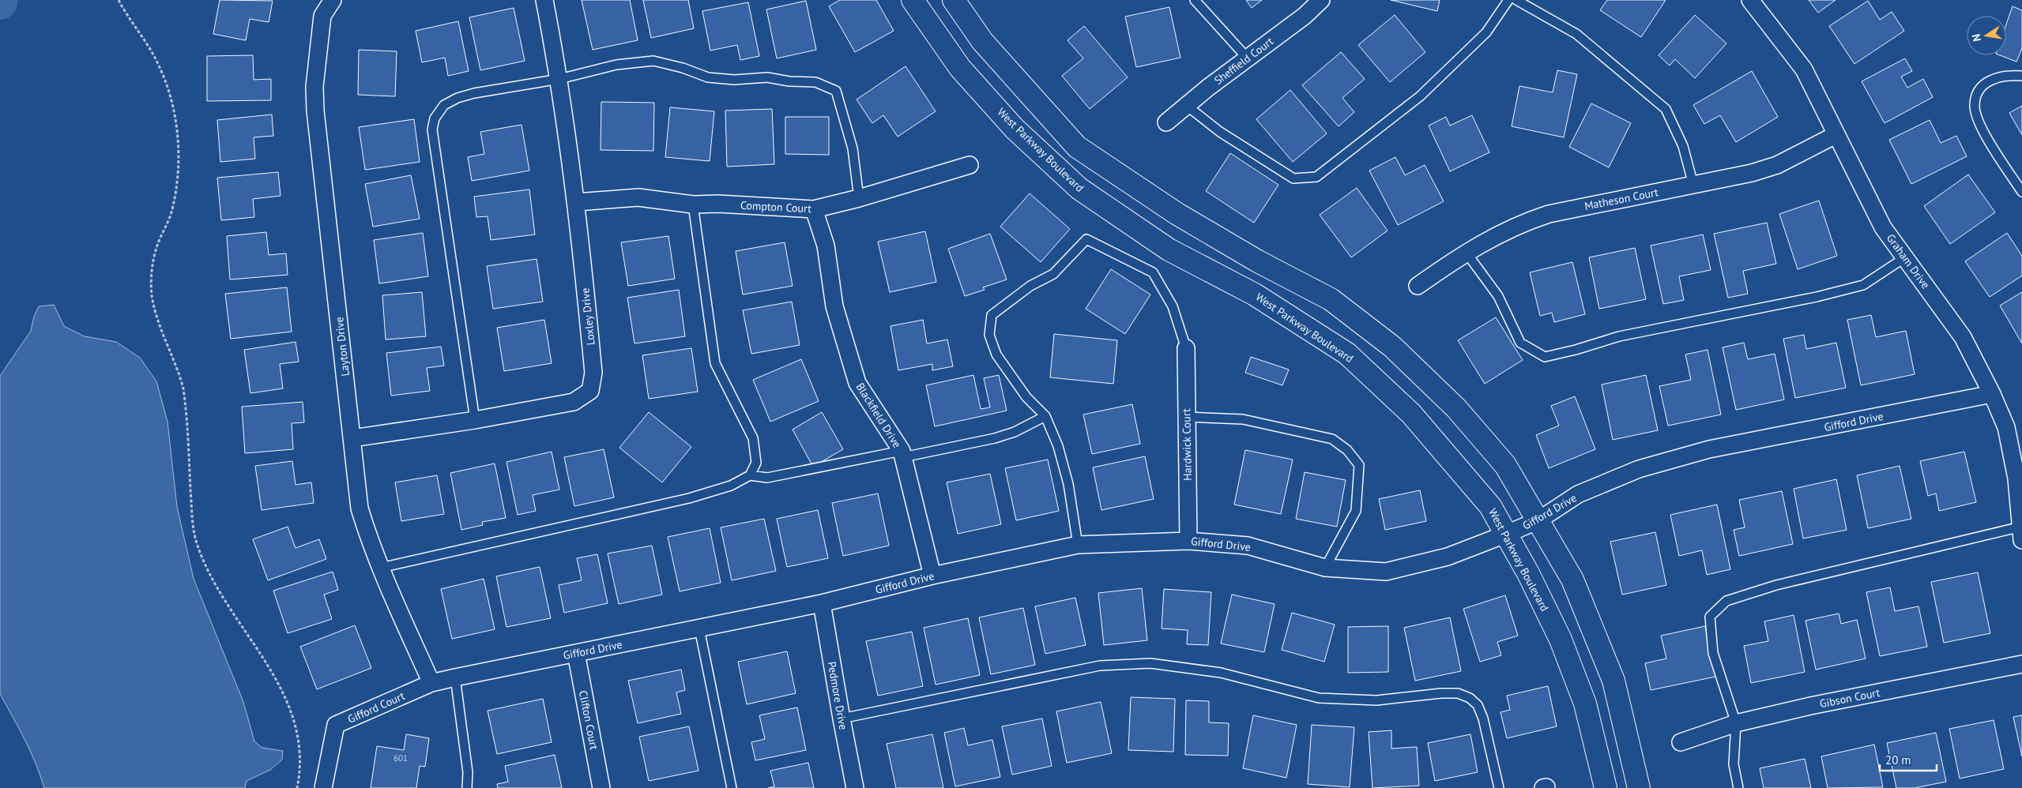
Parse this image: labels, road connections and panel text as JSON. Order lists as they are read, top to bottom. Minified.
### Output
{"streets":{"street":["Sheffield Court","West Parkway Boulevard","Matheson Court","Compton Court","Graham Drive","Loxley Drive","Layton Drive","Blackfield Drive","Gifford Drive","Hardwick Court","Pedmore Drive","Gibson Court","Gifford Court","Clifton Court"]},"crossings":[["West Parkway Boulevard","Gifford Drive"],["Matheson Court","Graham Drive"],["Compton Court","Loxley Drive"],["Compton Court","Blackfield Drive"],["Graham Drive","Gifford Drive"],["Loxley Drive","Layton Drive"],["Layton Drive","Gifford Drive"],["Layton Drive","Gifford Court"],["Blackfield Drive","Gifford Drive"],["Gifford Drive","Hardwick Court"],["Gifford Drive","Pedmore Drive"],["Gifford Drive","Gifford Court"],["Gifford Drive","Clifton Court"]],"house_numbers":["601"],"scale_bar":"20 m","north":"left"}
